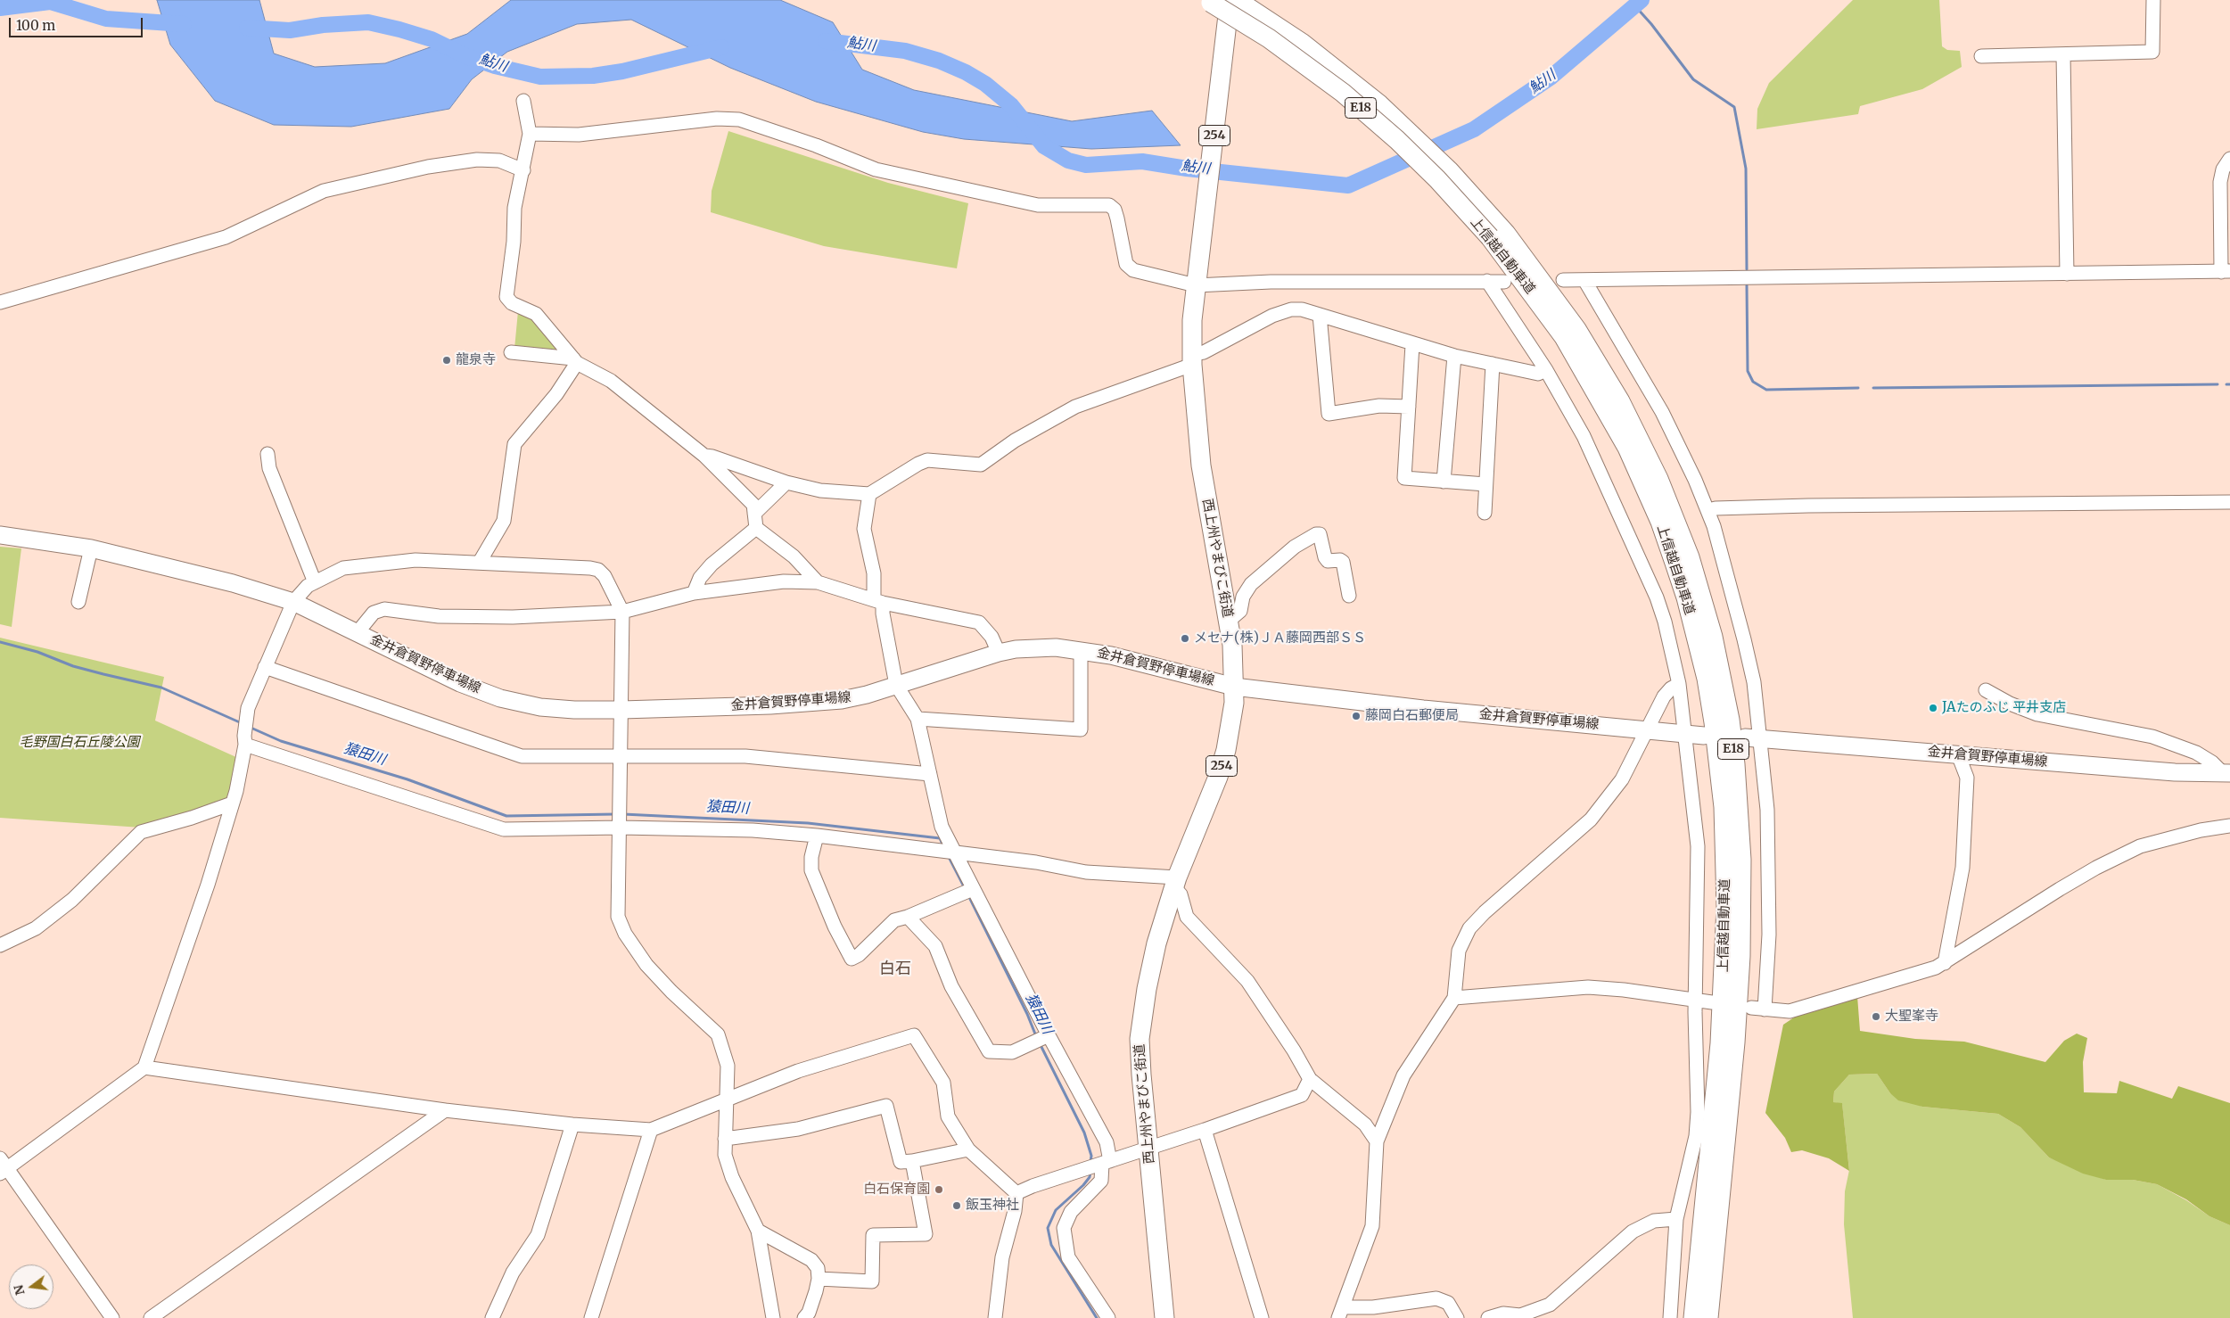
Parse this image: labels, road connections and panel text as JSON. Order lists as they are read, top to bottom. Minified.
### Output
{"streets":{"highway":["E18","254","上信越自動車道","西上州やまびこ街道"],"main road":["金井倉賀野停車場線"]},"crossings":[["西上州やまびこ街道","金井倉賀野停車場線"]],"districts":["白石"],"water":["鮎川","猿田川"],"parks":["毛野国白石丘陵公園"],"places":["龍泉寺","メセナ(株)ＪＡ藤岡西部ＳＳ","JAたのふじ 平井支店","藤岡白石郵便局","大聖峯寺","白石保育園","飯玉神社"],"scale_bar":"100 m","north":"left"}
